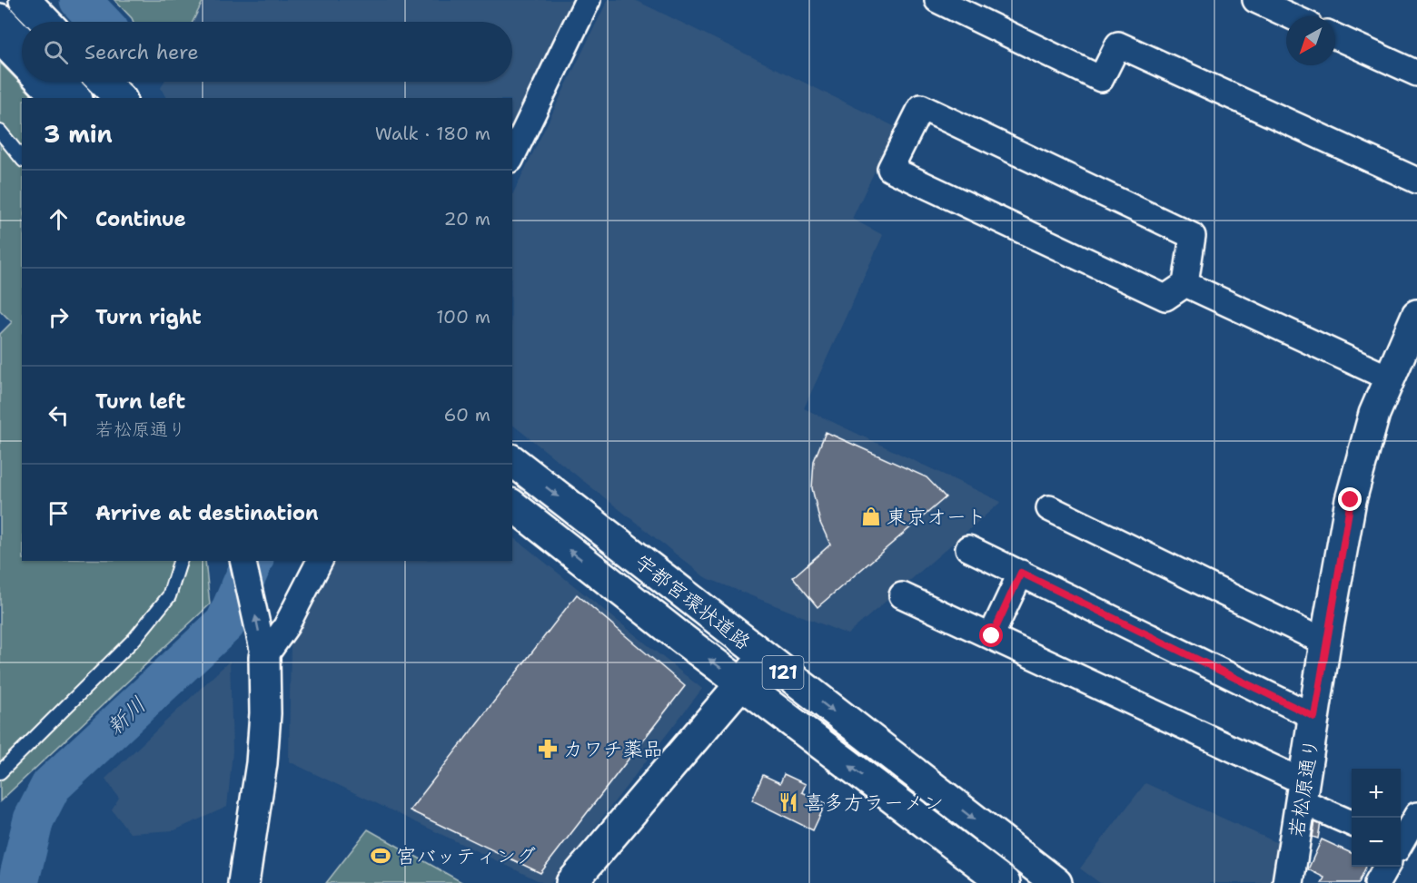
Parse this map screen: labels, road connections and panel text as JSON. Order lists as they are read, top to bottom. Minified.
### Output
{"streets":{"main road":["宇都宮環状道路","121","若松原通り"]},"water":["新川"],"places":{"shop":["東京オート"],"pharmacy":["カワチ薬品"],"restaurant":["喜多方ラーメン"],"sports":["宮バッティング"]},"north":"bottom left","page":{"search":"Search here","heading":["3 min","Walk · 180 m"],"list":[["Continue","20 m"],["Turn right","100 m"],["Turn left","若松原通り","60 m"],"Arrive at destination"],"map_buttons":["+","−"]}}
